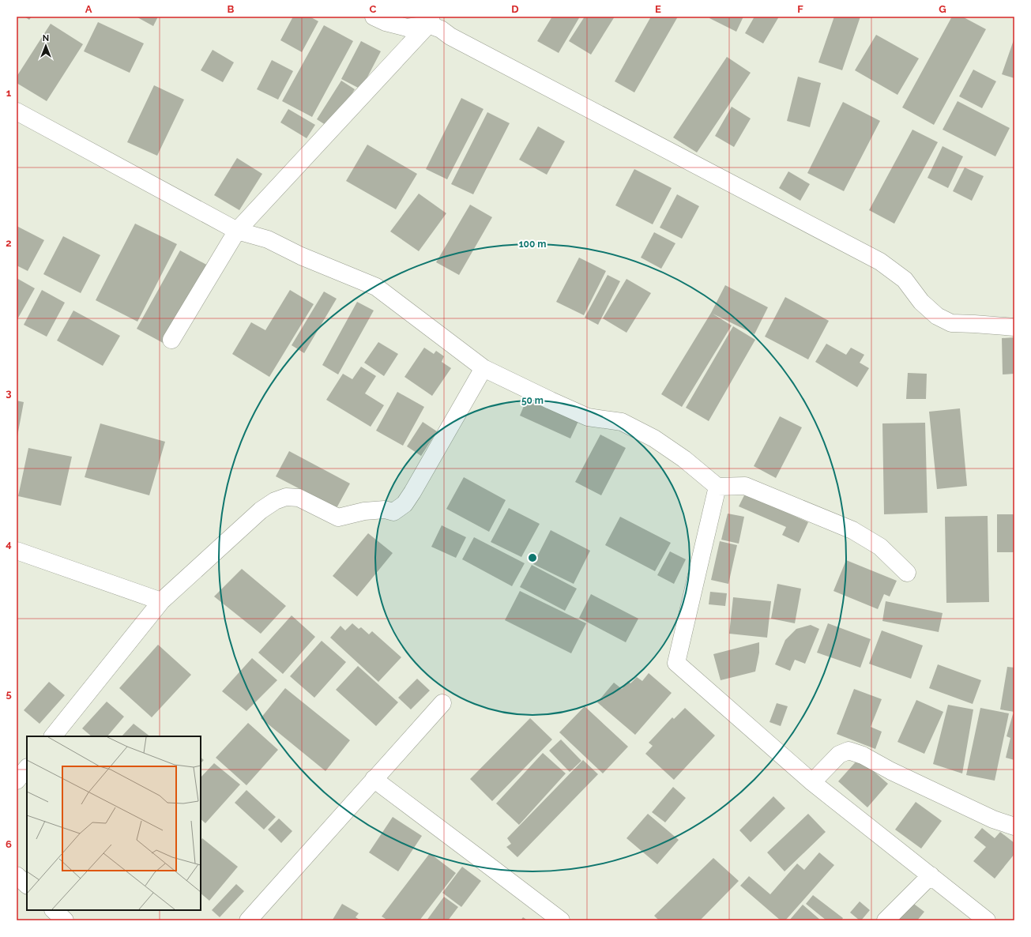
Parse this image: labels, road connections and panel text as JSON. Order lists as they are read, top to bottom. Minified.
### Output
{"north":"top","grid":{"columns":["A","B","C","D","E","F","G"],"rows":["1","2","3","4","5","6"]},"rings":["100 m","50 m"]}
